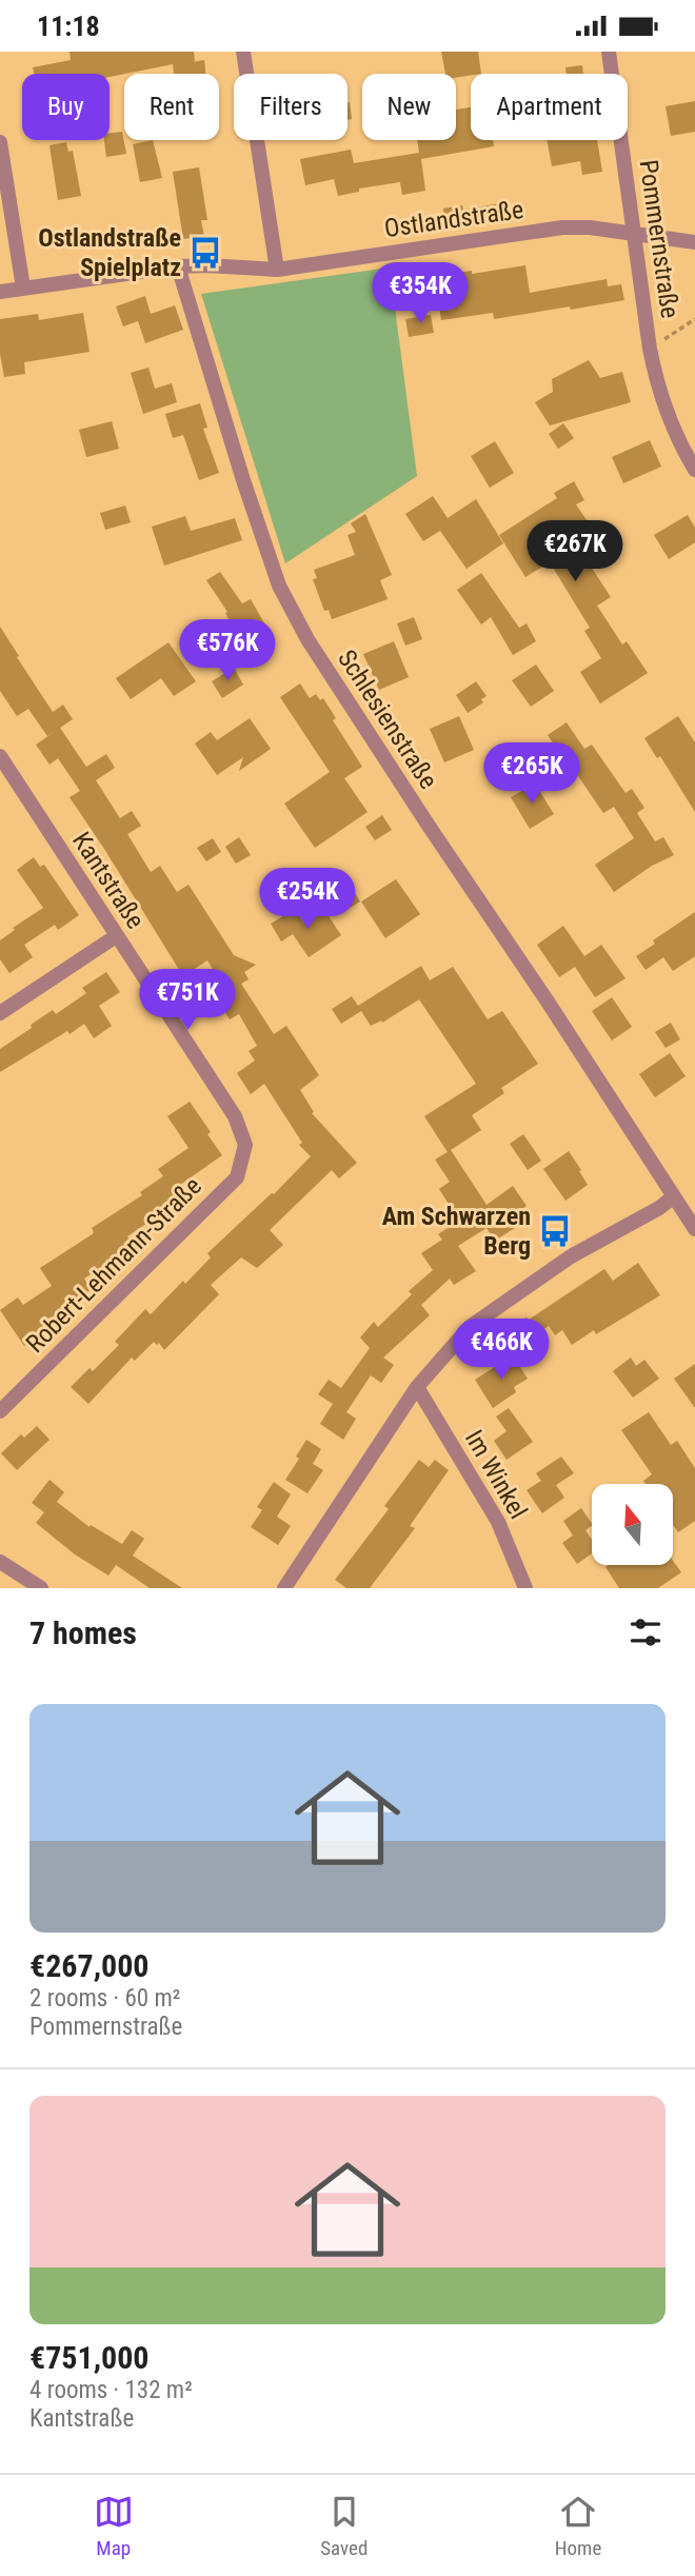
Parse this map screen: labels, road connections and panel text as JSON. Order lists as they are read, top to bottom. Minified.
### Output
{"streets":{"street":["Ostlandstraße","Pommernstraße","Schlesienstraße","Kantstraße","Robert-Lehmann-Straße","Im Winkel"]},"crossings":[["Ostlandstraße","Pommernstraße"],["Ostlandstraße","Schlesienstraße"],["Kantstraße","Robert-Lehmann-Straße"]],"places":{"bus stop":["Ostlandstraße Spielplatz","Am Schwarzen Berg"]},"north":"top","page":{"status":"11:18","chip":["Buy","Rent","Filters","New","Apartment"],"price":["€354K","€267K","€576K","€265K","€254K","€751K","€466K"],"heading":"7 homes","list":[{"name":"€267,000","note":"2 rooms · 60 m² · Pommernstraße"},{"name":"€751,000","note":"4 rooms · 132 m² · Kantstraße"}],"tabs":["Map","Saved","Home"]}}
